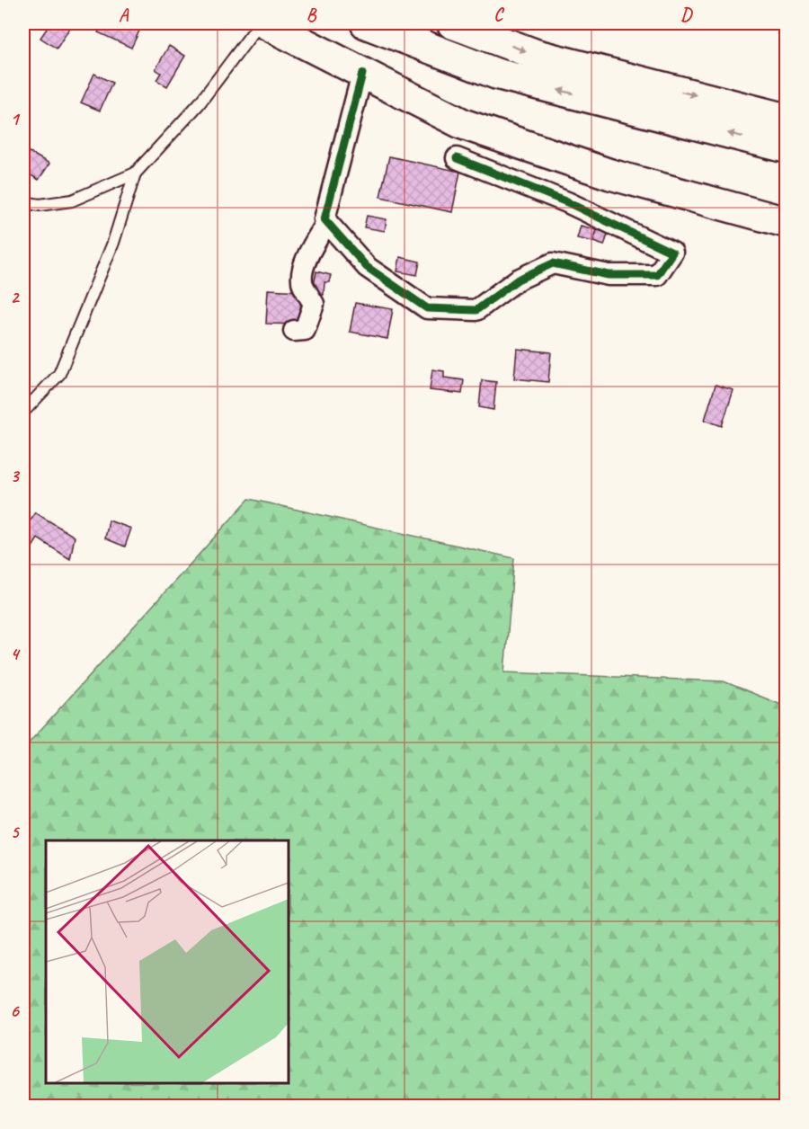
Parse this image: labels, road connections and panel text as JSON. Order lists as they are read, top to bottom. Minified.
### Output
{"grid":{"columns":["A","B","C","D"],"rows":["1","2","3","4","5","6"]}}
